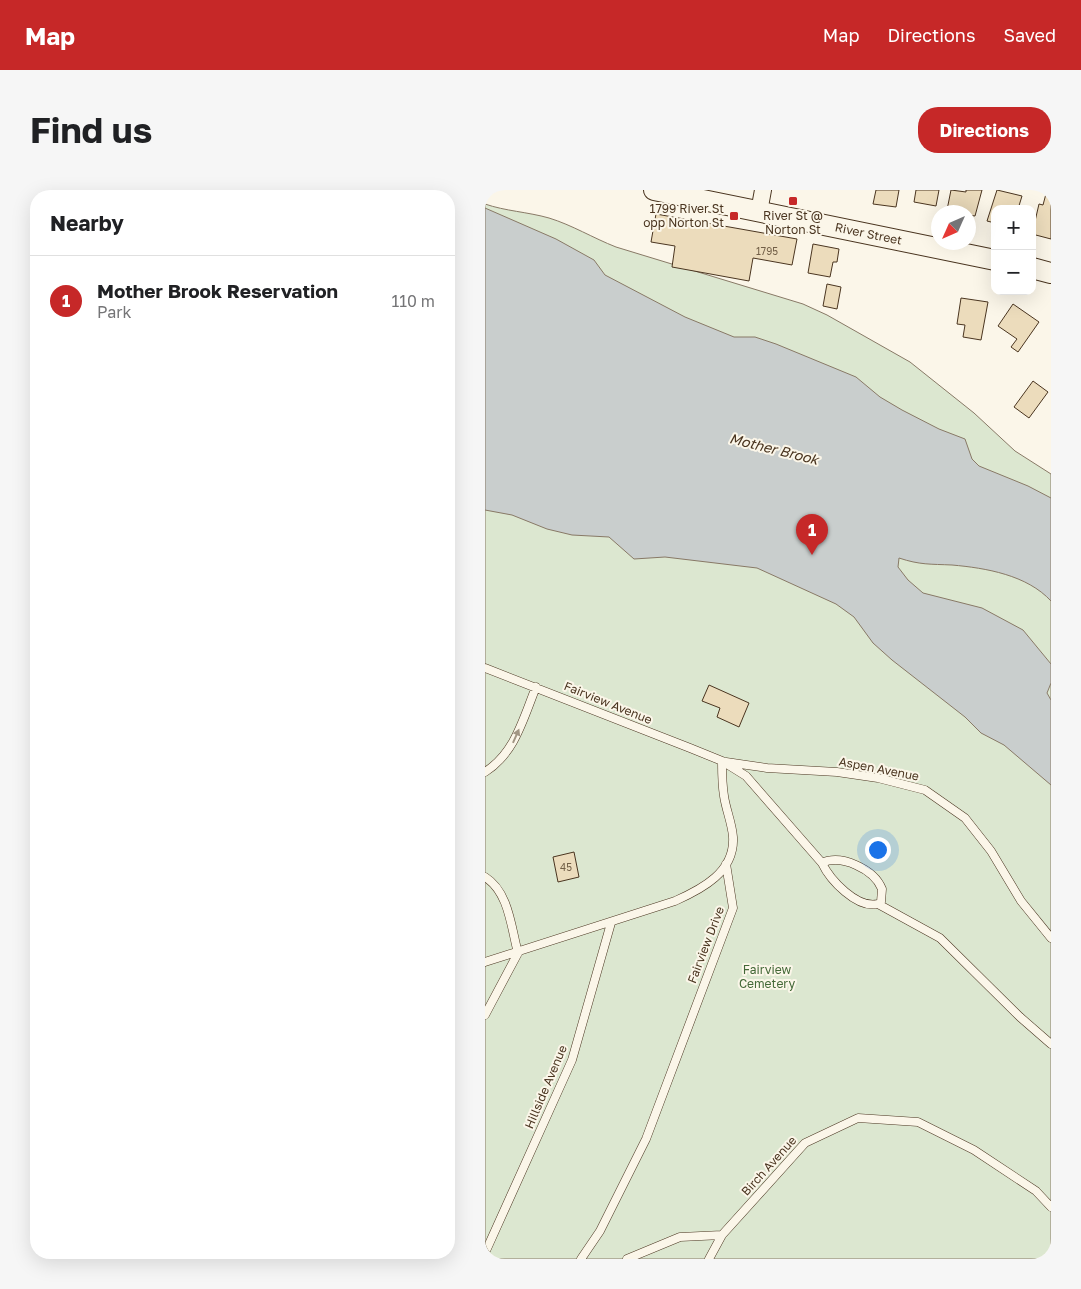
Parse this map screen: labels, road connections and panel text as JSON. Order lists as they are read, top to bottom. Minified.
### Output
{"streets":{"street":["River Street"],"lane":["Fairview Avenue","Aspen Avenue","Fairview Drive","Hillside Avenue","Birch Avenue"]},"crossings":[["Fairview Avenue","Aspen Avenue"],["Fairview Avenue","Fairview Drive"],["Aspen Avenue","Fairview Drive"]],"water":["Mother Brook"],"parks":["Fairview Cemetery"],"places":{"transit":["River St @ Norton St","1799 River St opp Norton St"]},"house_numbers":["1795","45"],"north":"bottom left","page":{"header":"Map","nav":["Map","Directions","Saved"],"buttons":"Directions","title":"Find us","heading":"Nearby","map_buttons":["+","−"],"list":[{"mark":"1","name":"Mother Brook Reservation","note":"Park","value":"110 m"}],"pins":"1"}}
